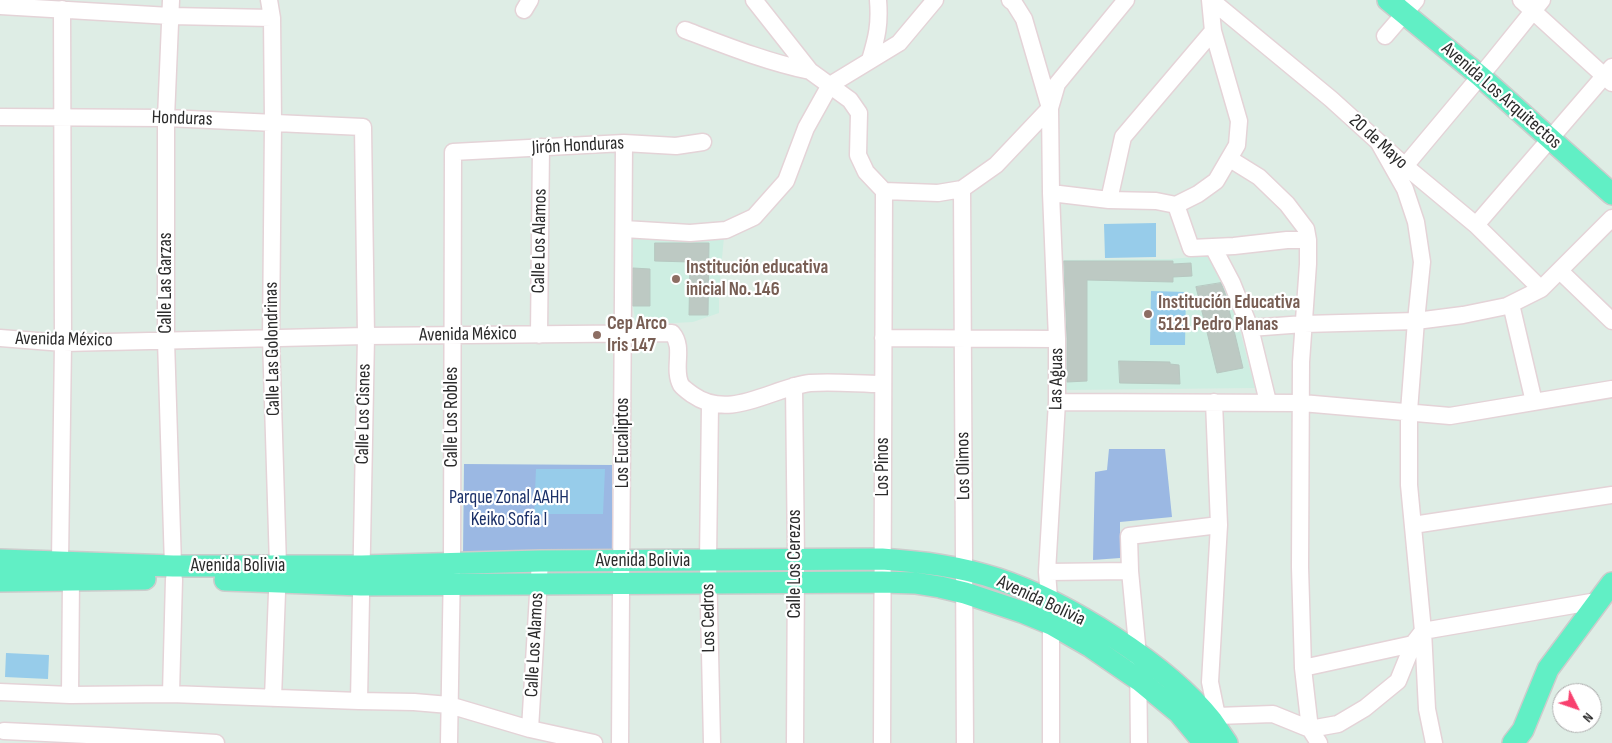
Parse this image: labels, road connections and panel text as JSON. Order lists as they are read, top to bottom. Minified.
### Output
{"streets":{"main road":["Avenida Los Arquitectos","Avenida Bolivia"],"street":["Honduras","20 de Mayo","Jirón Honduras","Calle Los Alamos","Calle Las Garzas","Avenida México","Calle Las Golondrinas","Las Aguas","Calle Los Cisnes","Calle Los Robles","Los Eucaliptos","Los Olimos","Los Pinos","Calle Los Cerezos","Los Cedros"]},"crossings":[["Honduras","Calle Las Garzas"],["Honduras","Calle Las Golondrinas"],["Honduras","Calle Los Cisnes"],["Jirón Honduras","Calle Los Alamos"],["Jirón Honduras","Calle Los Robles"],["Jirón Honduras","Los Eucaliptos"],["Calle Los Alamos","Avenida México"],["Calle Los Alamos","Avenida Bolivia"],["Calle Las Garzas","Avenida México"],["Calle Las Garzas","Avenida Bolivia"],["Avenida México","Calle Las Golondrinas"],["Avenida México","Calle Los Cisnes"],["Avenida México","Calle Los Robles"],["Avenida México","Los Eucaliptos"],["Avenida México","Los Cedros"],["Calle Las Golondrinas","Avenida Bolivia"],["Las Aguas","Avenida Bolivia"],["Calle Los Cisnes","Avenida Bolivia"],["Calle Los Robles","Avenida Bolivia"],["Los Eucaliptos","Avenida Bolivia"],["Los Olimos","Avenida Bolivia"],["Los Pinos","Avenida Bolivia"],["Avenida Bolivia","Calle Los Cerezos"],["Avenida Bolivia","Los Cedros"]],"parks":["Parque Zonal AAHH Keiko Sofía I"],"places":["Institución educativa inicial No. 146","Institución Educativa 5121 Pedro Planas","Cep Arco Iris 147"],"north":"bottom right"}
